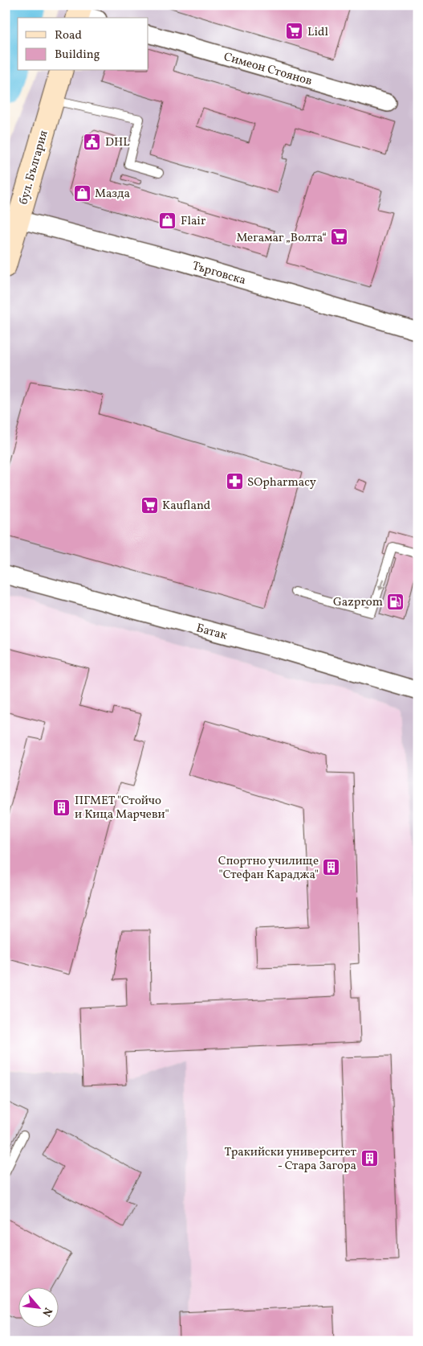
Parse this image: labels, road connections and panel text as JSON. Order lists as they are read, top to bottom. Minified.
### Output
{"streets":{"street":["Симеон Стоянов","бул. България","Търговска","Батак"]},"crossings":[["бул. България","Търговска"]],"places":{"supermarket":["Lidl","Мегамаг „Волта“","Kaufland"],"public building":["DHL"],"shop":["Мазда","Flair"],"pharmacy":["SOpharmacy"],"fuel station":["Gazprom"],"building":["ПГМЕТ \"Стойчо и Кица Марчеви\"","Спортно училище \"Стефан Караджа\"","Тракийски университет - Стара Загора"]},"legend":["Road","Building"],"north":"bottom right"}
